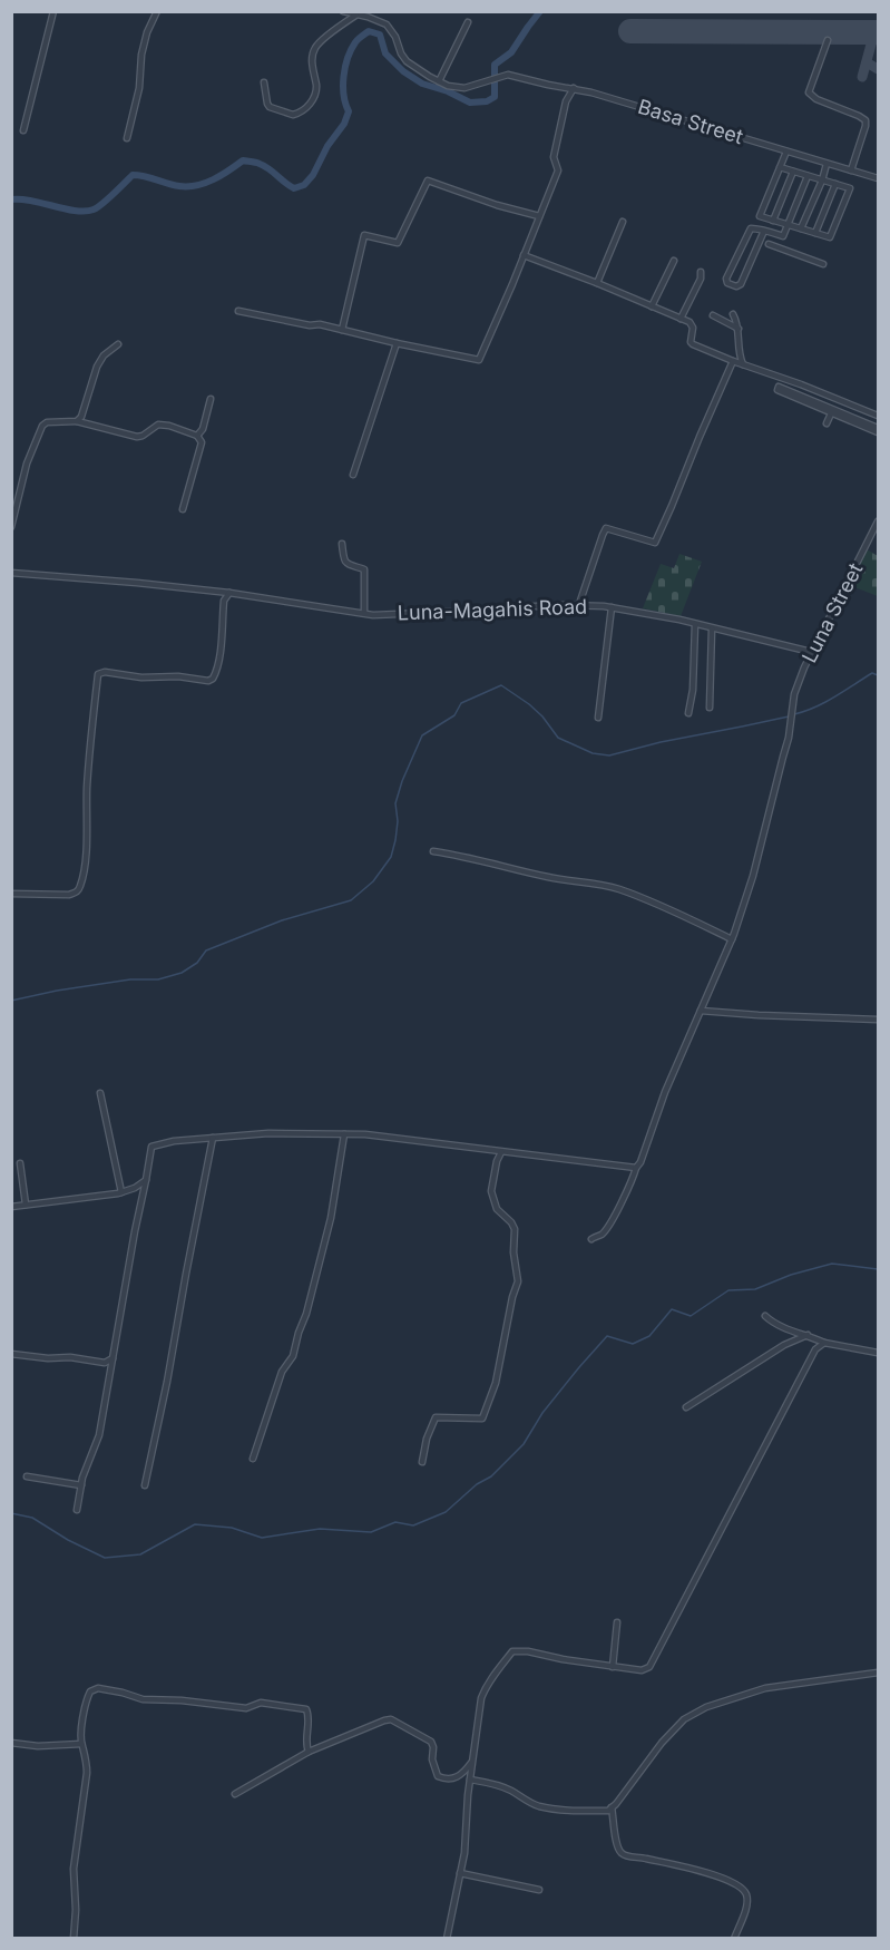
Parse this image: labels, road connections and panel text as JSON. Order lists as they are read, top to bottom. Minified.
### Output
{"streets":{"street":["Basa Street","Luna-Magahis Road","Luna Street"]},"crossings":[["Luna-Magahis Road","Luna Street"]]}
